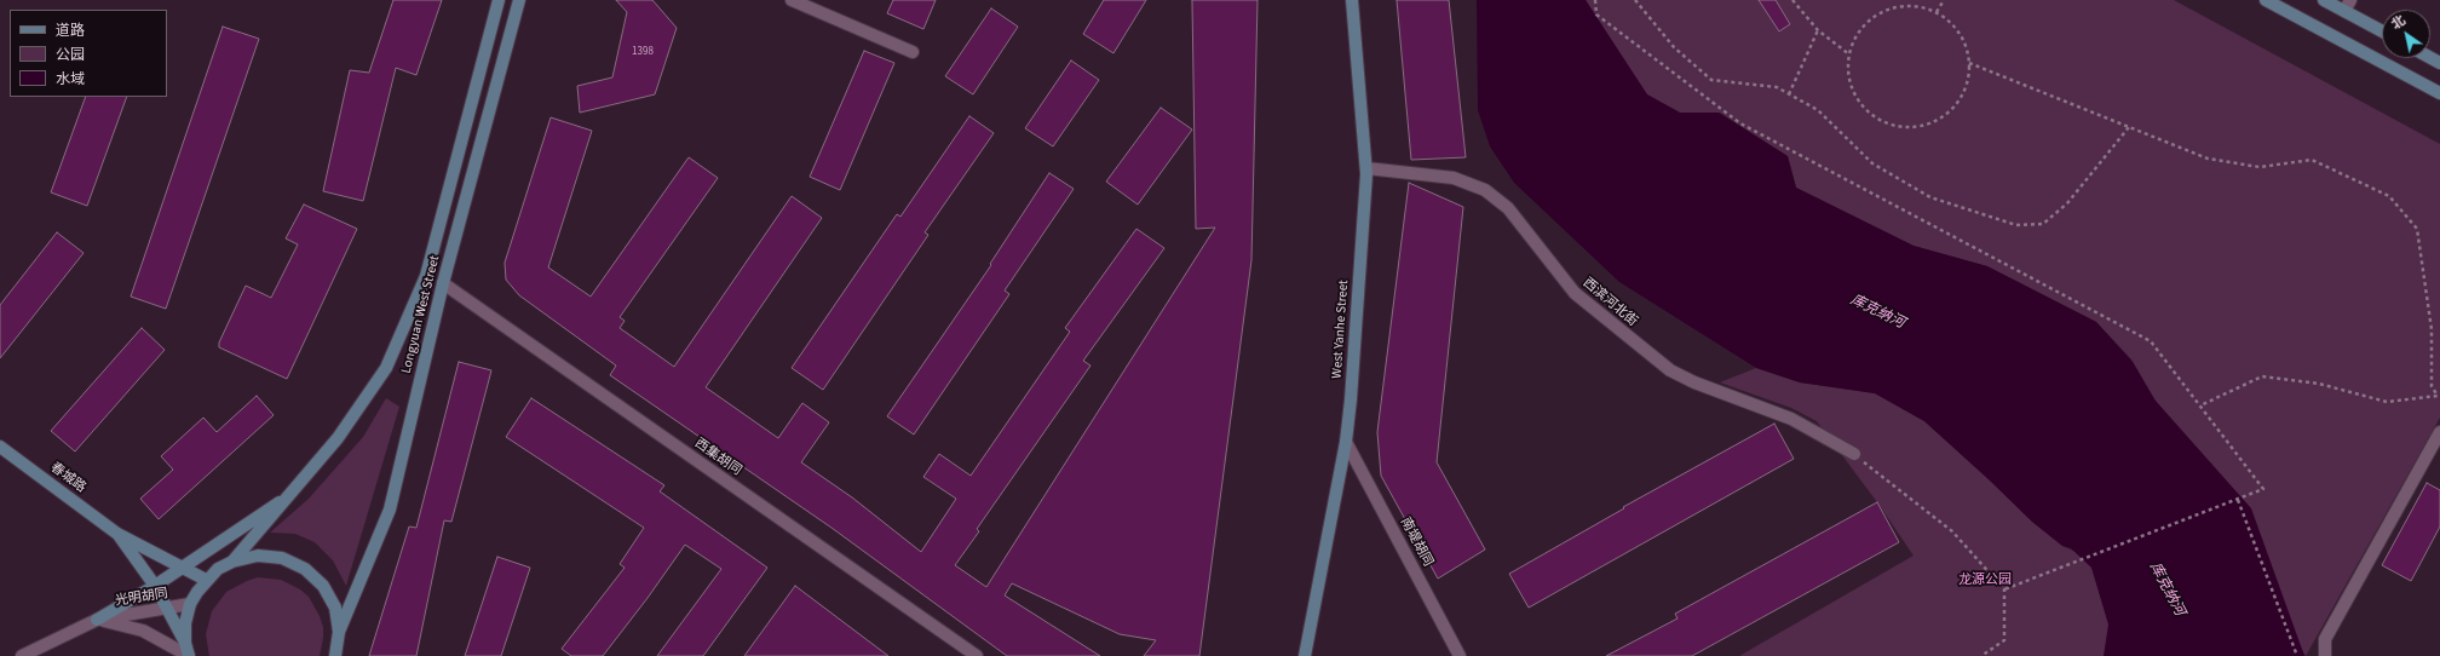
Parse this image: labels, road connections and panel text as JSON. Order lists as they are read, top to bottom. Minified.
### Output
{"streets":{"main road":["Longyuan West Street","West Yanhe Street","春城路"],"street":["西滨河北街","西集胡同","南堤胡同","光明胡同"]},"crossings":[["西滨河北街","West Yanhe Street"],["Longyuan West Street","西集胡同"],["West Yanhe Street","南堤胡同"]],"water":["库克纳河"],"parks":["龙源公园"],"house_numbers":["1398"],"legend":["道路","公园","水域"],"north":"top left"}
